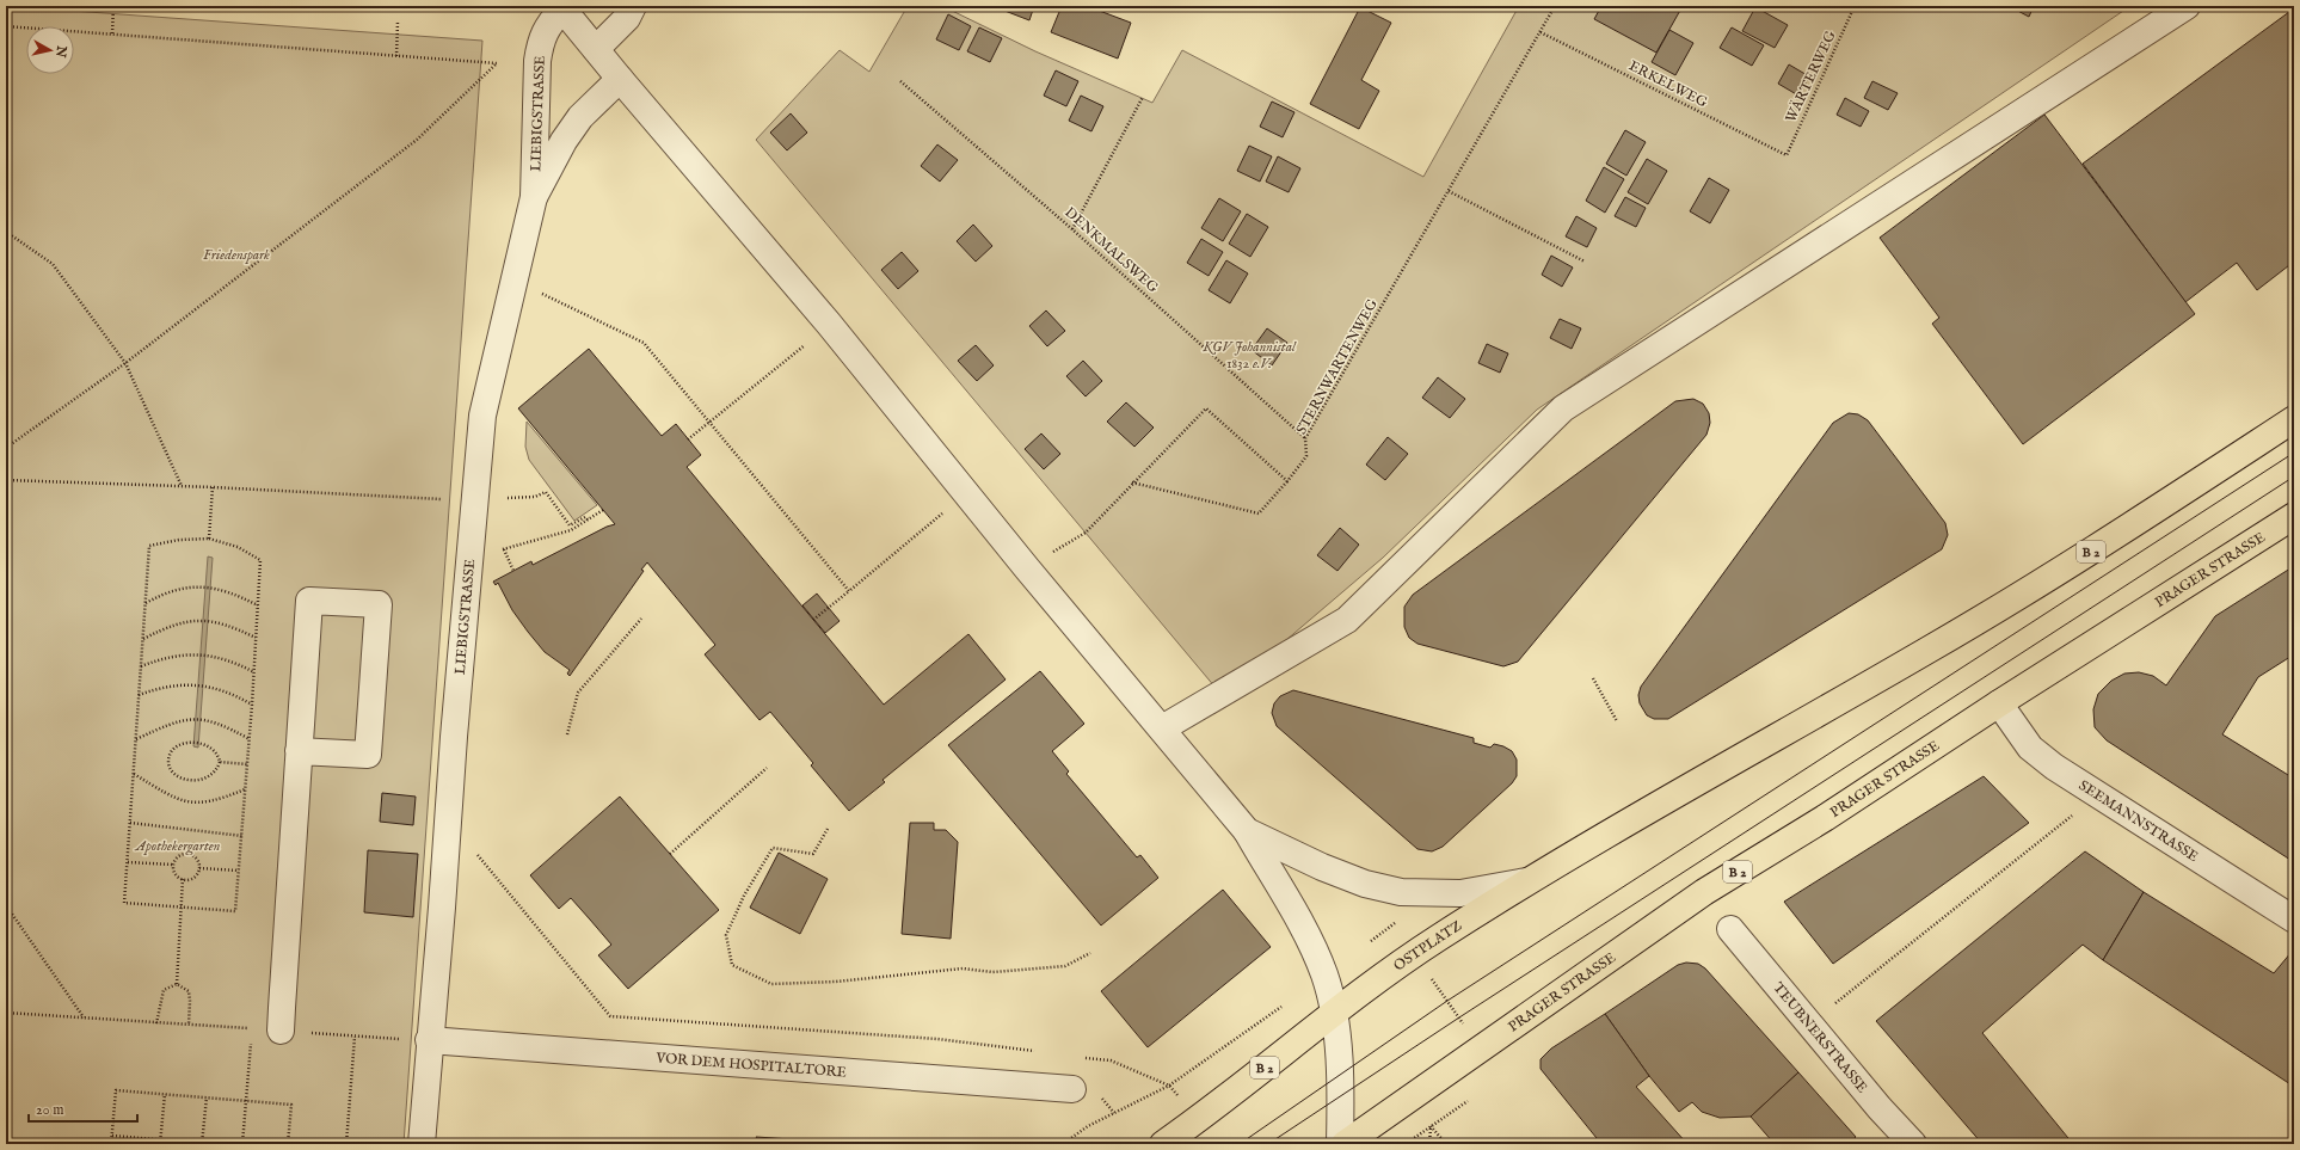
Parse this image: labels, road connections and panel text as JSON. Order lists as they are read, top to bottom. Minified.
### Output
{"streets":{"main road":["B 2","PRAGER STRASSE","OSTPLATZ"],"street":["LIEBIGSTRASSE","SEEMANNSTRASSE","TEUBNERSTRASSE","VOR DEM HOSPITALTORE"],"path":["WÄRTERWEG","ERKELWEG","DENKMALSWEG","STERNWARTENWEG"]},"crossings":[["WÄRTERWEG","ERKELWEG"],["ERKELWEG","STERNWARTENWEG"],["LIEBIGSTRASSE","VOR DEM HOSPITALTORE"],["DENKMALSWEG","STERNWARTENWEG"],["B 2","PRAGER STRASSE"],["B 2","OSTPLATZ"],["PRAGER STRASSE","SEEMANNSTRASSE"]],"parks":["Friedenspark","KGV Johannistal 1832 e.V.","Apothekergarten"],"scale_bar":"20 m","north":"right"}
